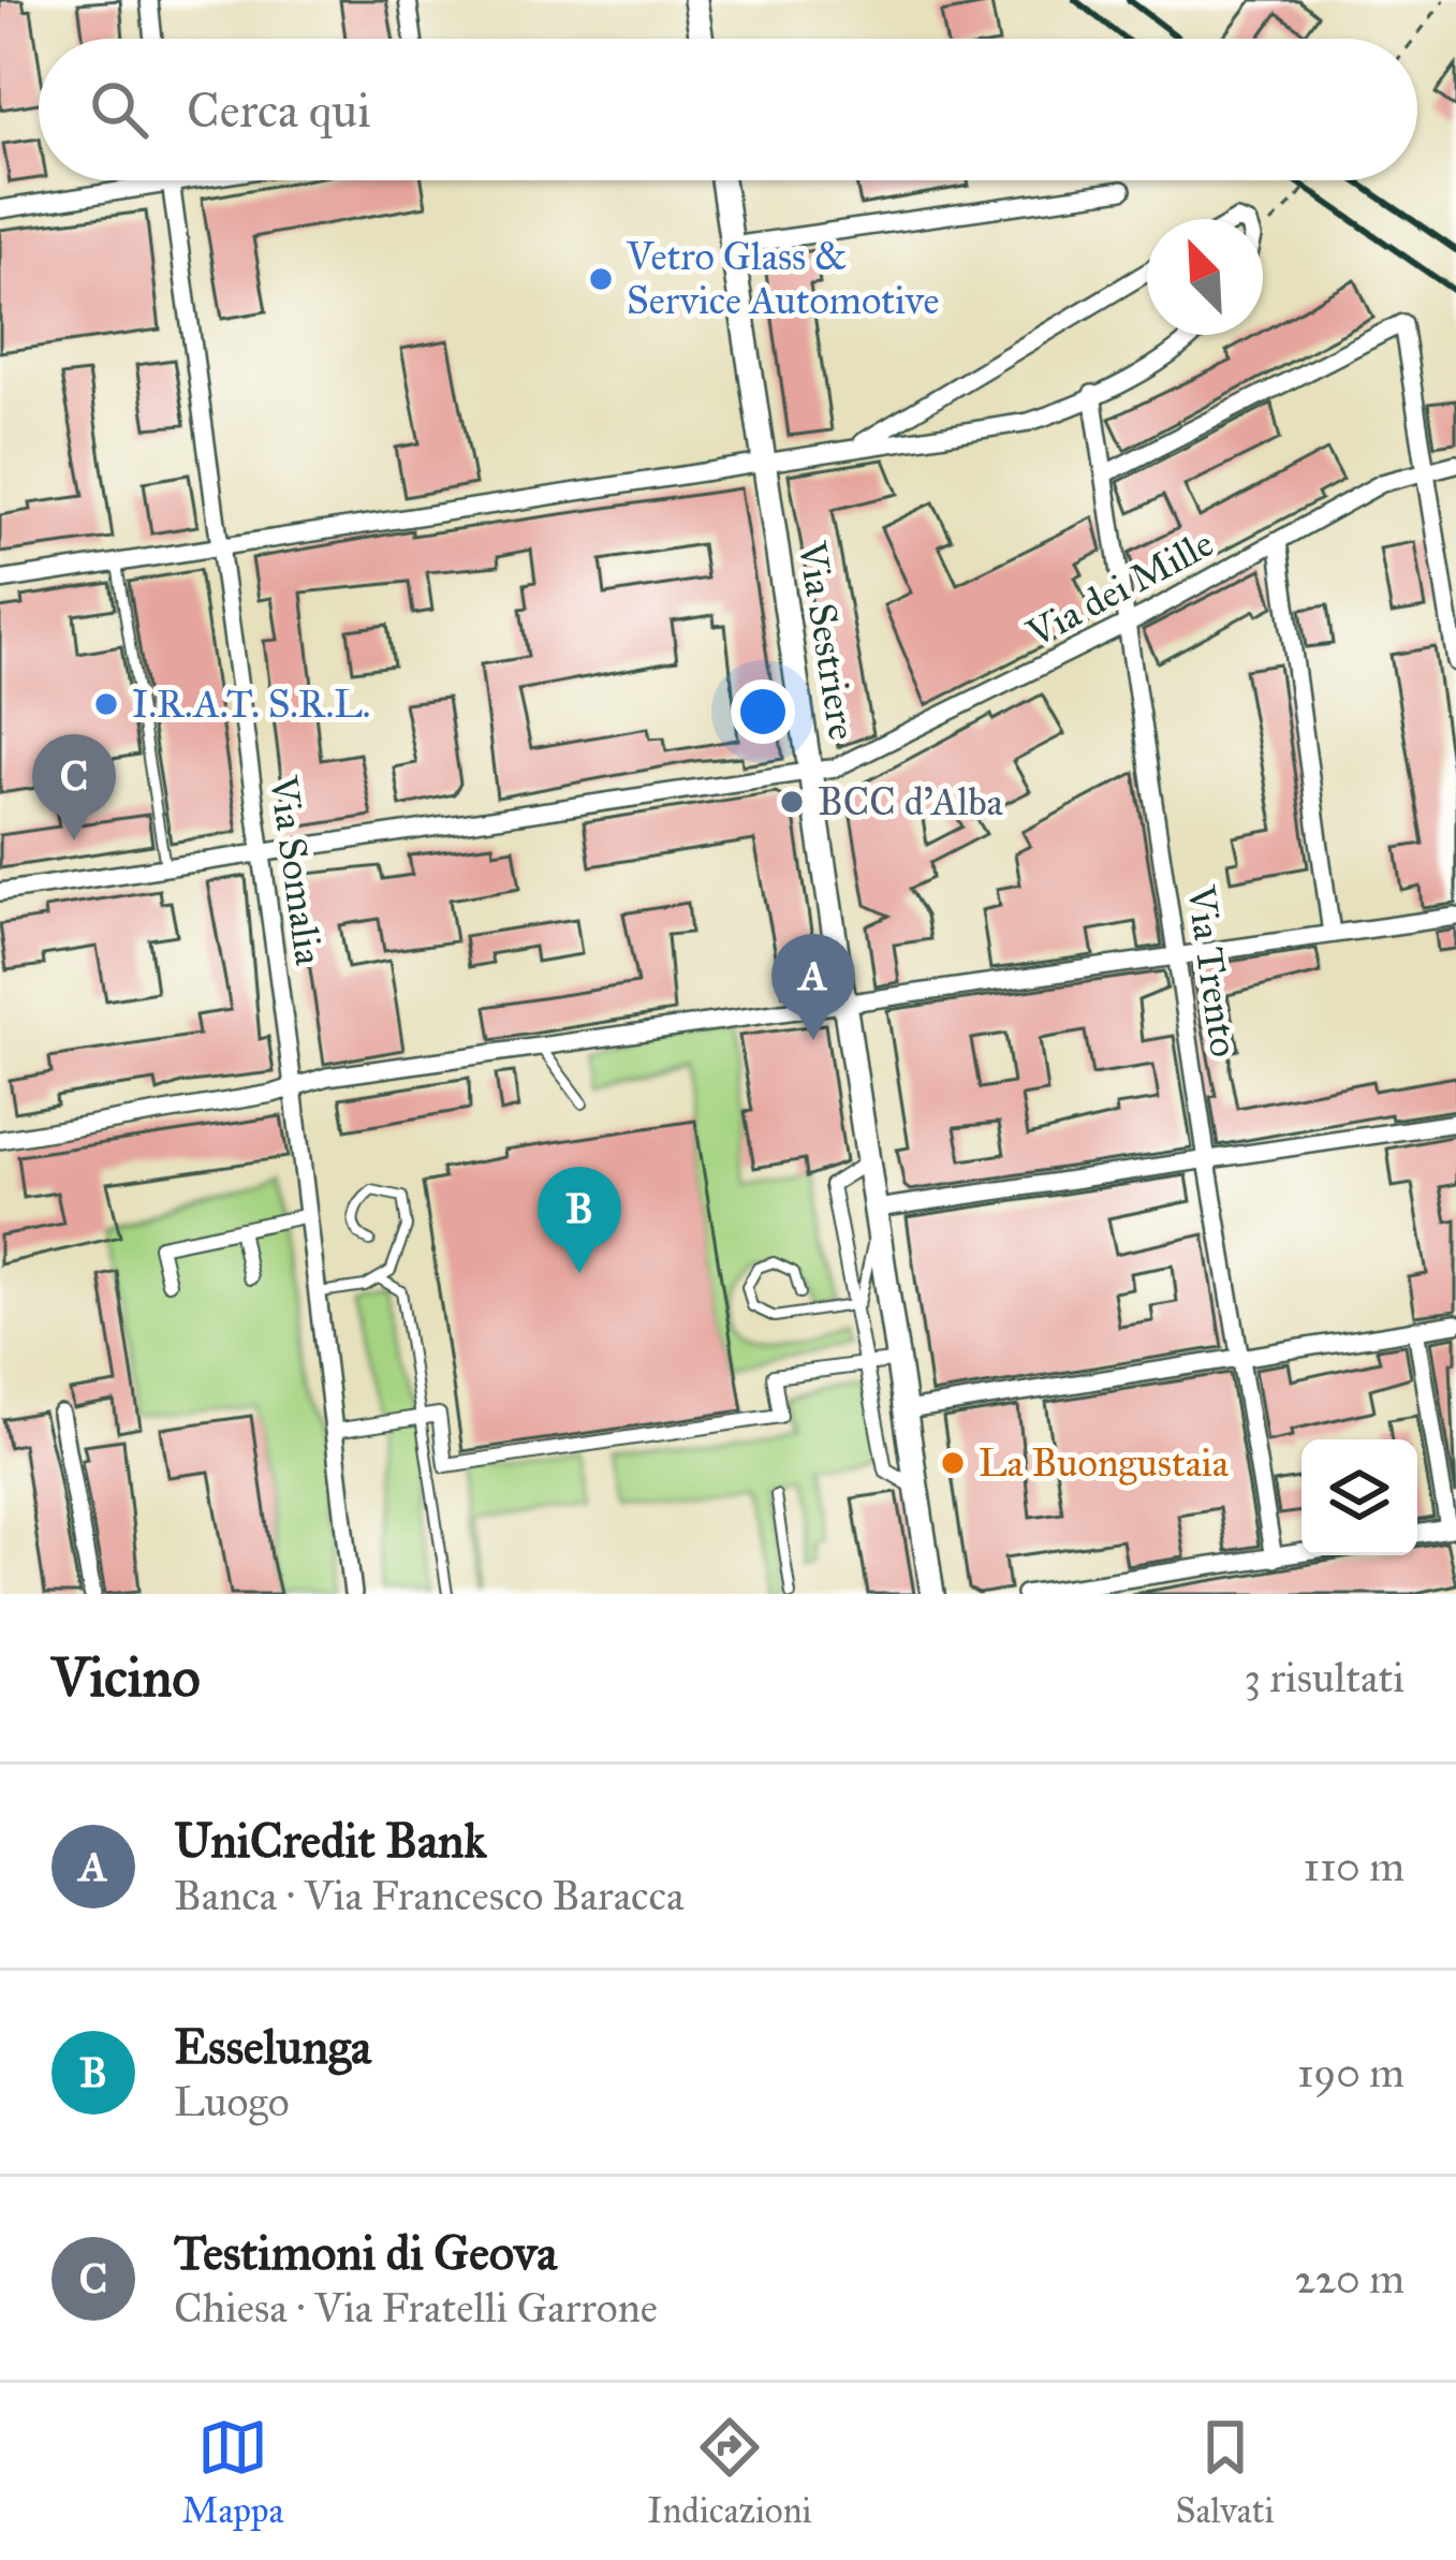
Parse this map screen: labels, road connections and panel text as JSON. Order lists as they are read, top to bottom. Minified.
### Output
{"streets":{"main road":["Via Sestriere"],"street":["Via dei Mille","Via Somalia","Via Trento"]},"crossings":[["Via dei Mille","Via Sestriere"],["Via dei Mille","Via Somalia"],["Via dei Mille","Via Trento"]],"places":["Vetro Glass & Service Automotive","I.R.A.T. S.R.L.","BCC d'Alba","La Buongustaia"],"north":"top left","page":{"search":"Cerca qui","pins":["C","A","B"],"heading":["Vicino","3 risultati"],"list":[{"mark":"A","name":"UniCredit Bank","note":"Banca · Via Francesco Baracca","value":"110 m"},{"mark":"B","name":"Esselunga","note":"Luogo","value":"190 m"},{"mark":"C","name":"Testimoni di Geova","note":"Chiesa · Via Fratelli Garrone","value":"220 m"}],"nav":["Mappa","Indicazioni","Salvati"]}}
